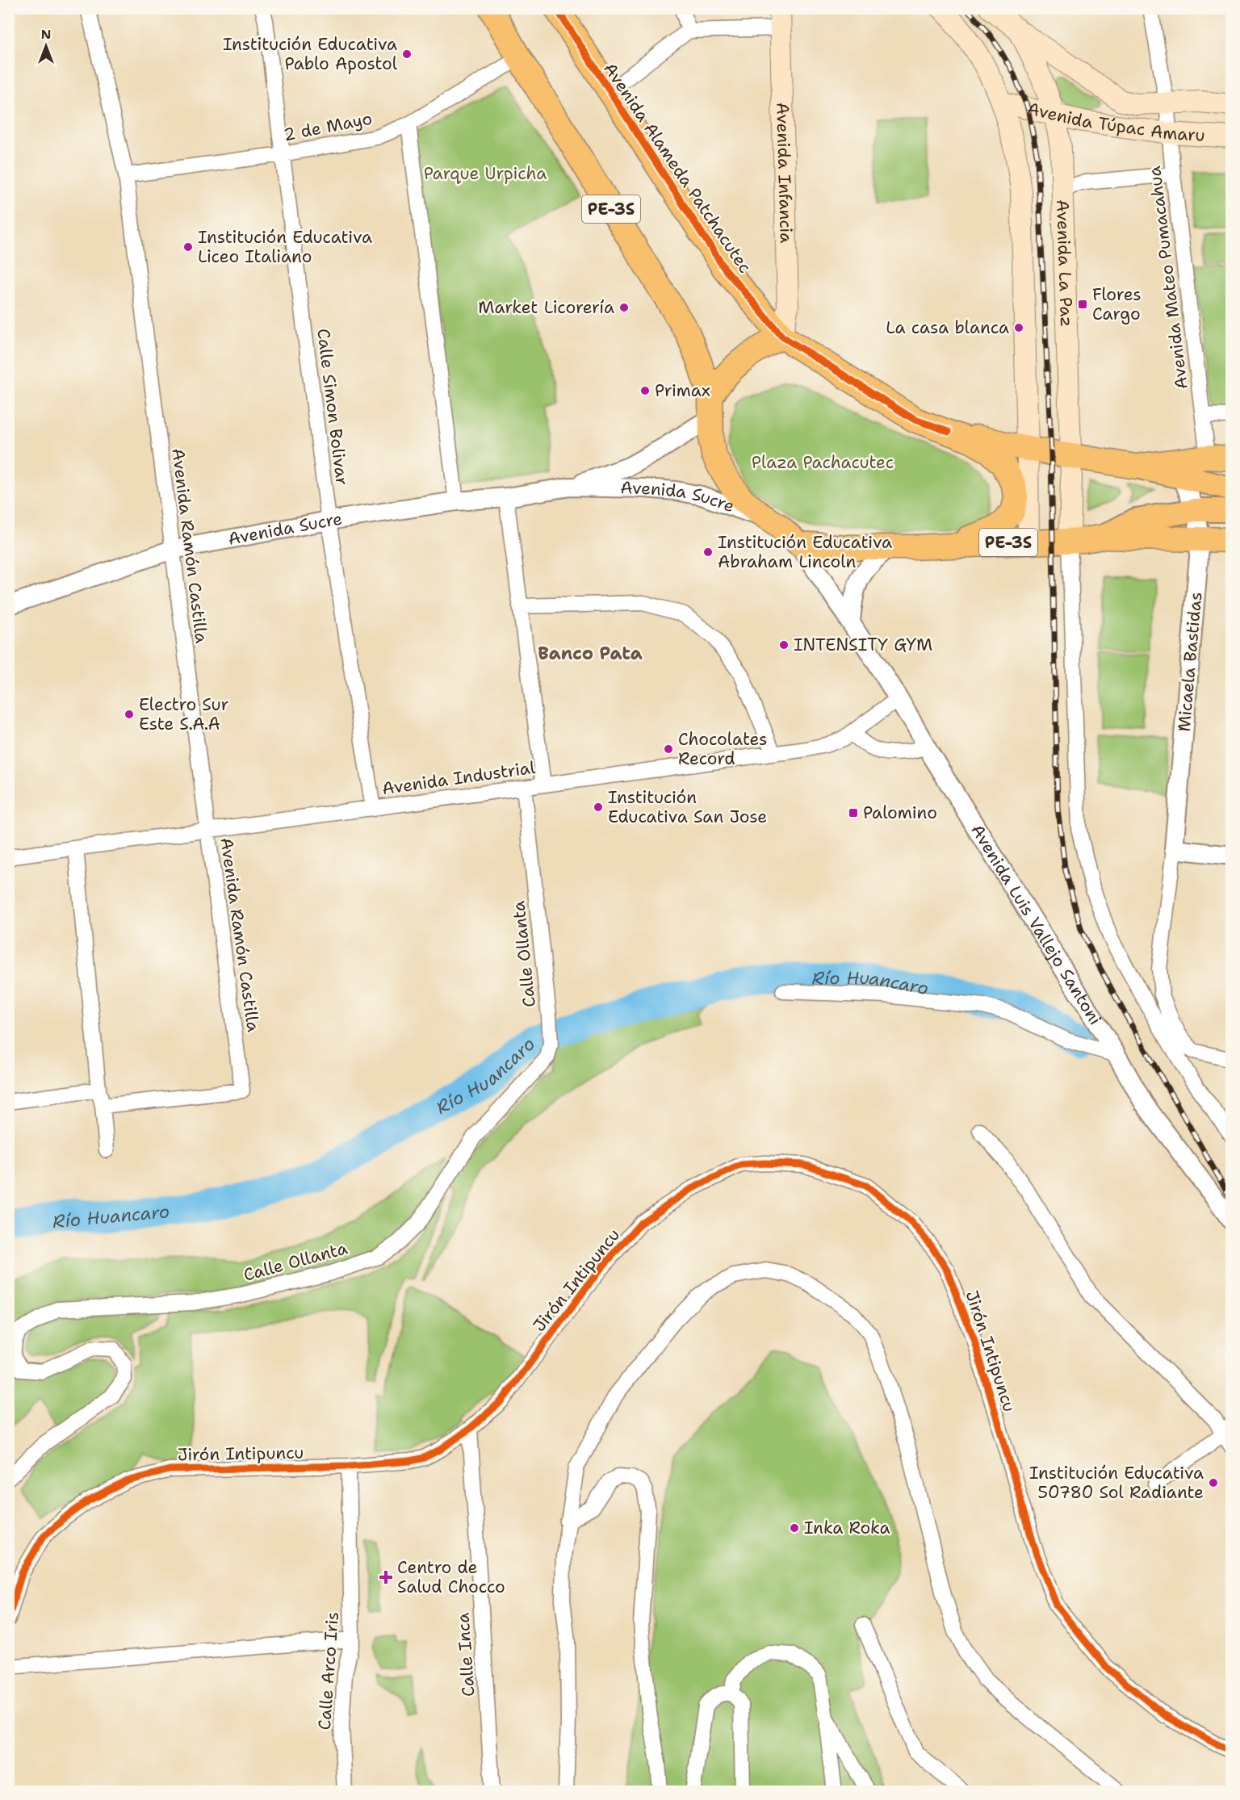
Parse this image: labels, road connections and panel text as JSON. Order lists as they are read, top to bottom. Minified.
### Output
{"streets":{"highway":["Avenida Alameda Patchacutec","PE-3S"],"main road":["Avenida Túpac Amaru","Avenida Infancia","Avenida La Paz"],"street":["2 de Mayo","Avenida Mateo Pumacahua","Calle Simon Bolivar","Avenida Sucre","Avenida Ramón Castilla","Micaela Bastidas","Avenida Industrial","Avenida Luis Vallejo Santoni","Calle Ollanta","Jirón Intipuncu","Calle Inca","Calle Arco Iris"]},"crossings":[["Avenida Túpac Amaru","Avenida La Paz"],["Avenida Túpac Amaru","Avenida Mateo Pumacahua"],["2 de Mayo","PE-3S"],["2 de Mayo","Calle Simon Bolivar"],["2 de Mayo","Avenida Ramón Castilla"],["Avenida Alameda Patchacutec","Avenida Infancia"],["PE-3S","Avenida La Paz"],["PE-3S","Avenida Sucre"],["PE-3S","Micaela Bastidas"],["PE-3S","Avenida Luis Vallejo Santoni"],["Calle Simon Bolivar","Avenida Sucre"],["Calle Simon Bolivar","Avenida Industrial"],["Avenida Sucre","Avenida Ramón Castilla"],["Avenida Ramón Castilla","Avenida Industrial"],["Avenida Industrial","Avenida Luis Vallejo Santoni"],["Avenida Industrial","Calle Ollanta"],["Jirón Intipuncu","Calle Inca"],["Jirón Intipuncu","Calle Arco Iris"]],"districts":["Banco Pata"],"water":["Río Huancaro"],"parks":["Parque Urpicha","Plaza Pachacutec"],"places":{"other":["Institución Educativa Pablo Apostol","Institución Educativa Liceo Italiano","Market Licorería","La casa blanca","Primax","Institución Educativa Abraham Lincoln","INTENSITY GYM","Electro Sur Este S.A.A","Chocolates Record","Institución Educativa San Jose","Institución Educativa 50780 Sol Radiante","Inka Roka"],"transit":["Flores Cargo","Palomino"],"health":["Centro de Salud Chocco"]},"north":"top"}
